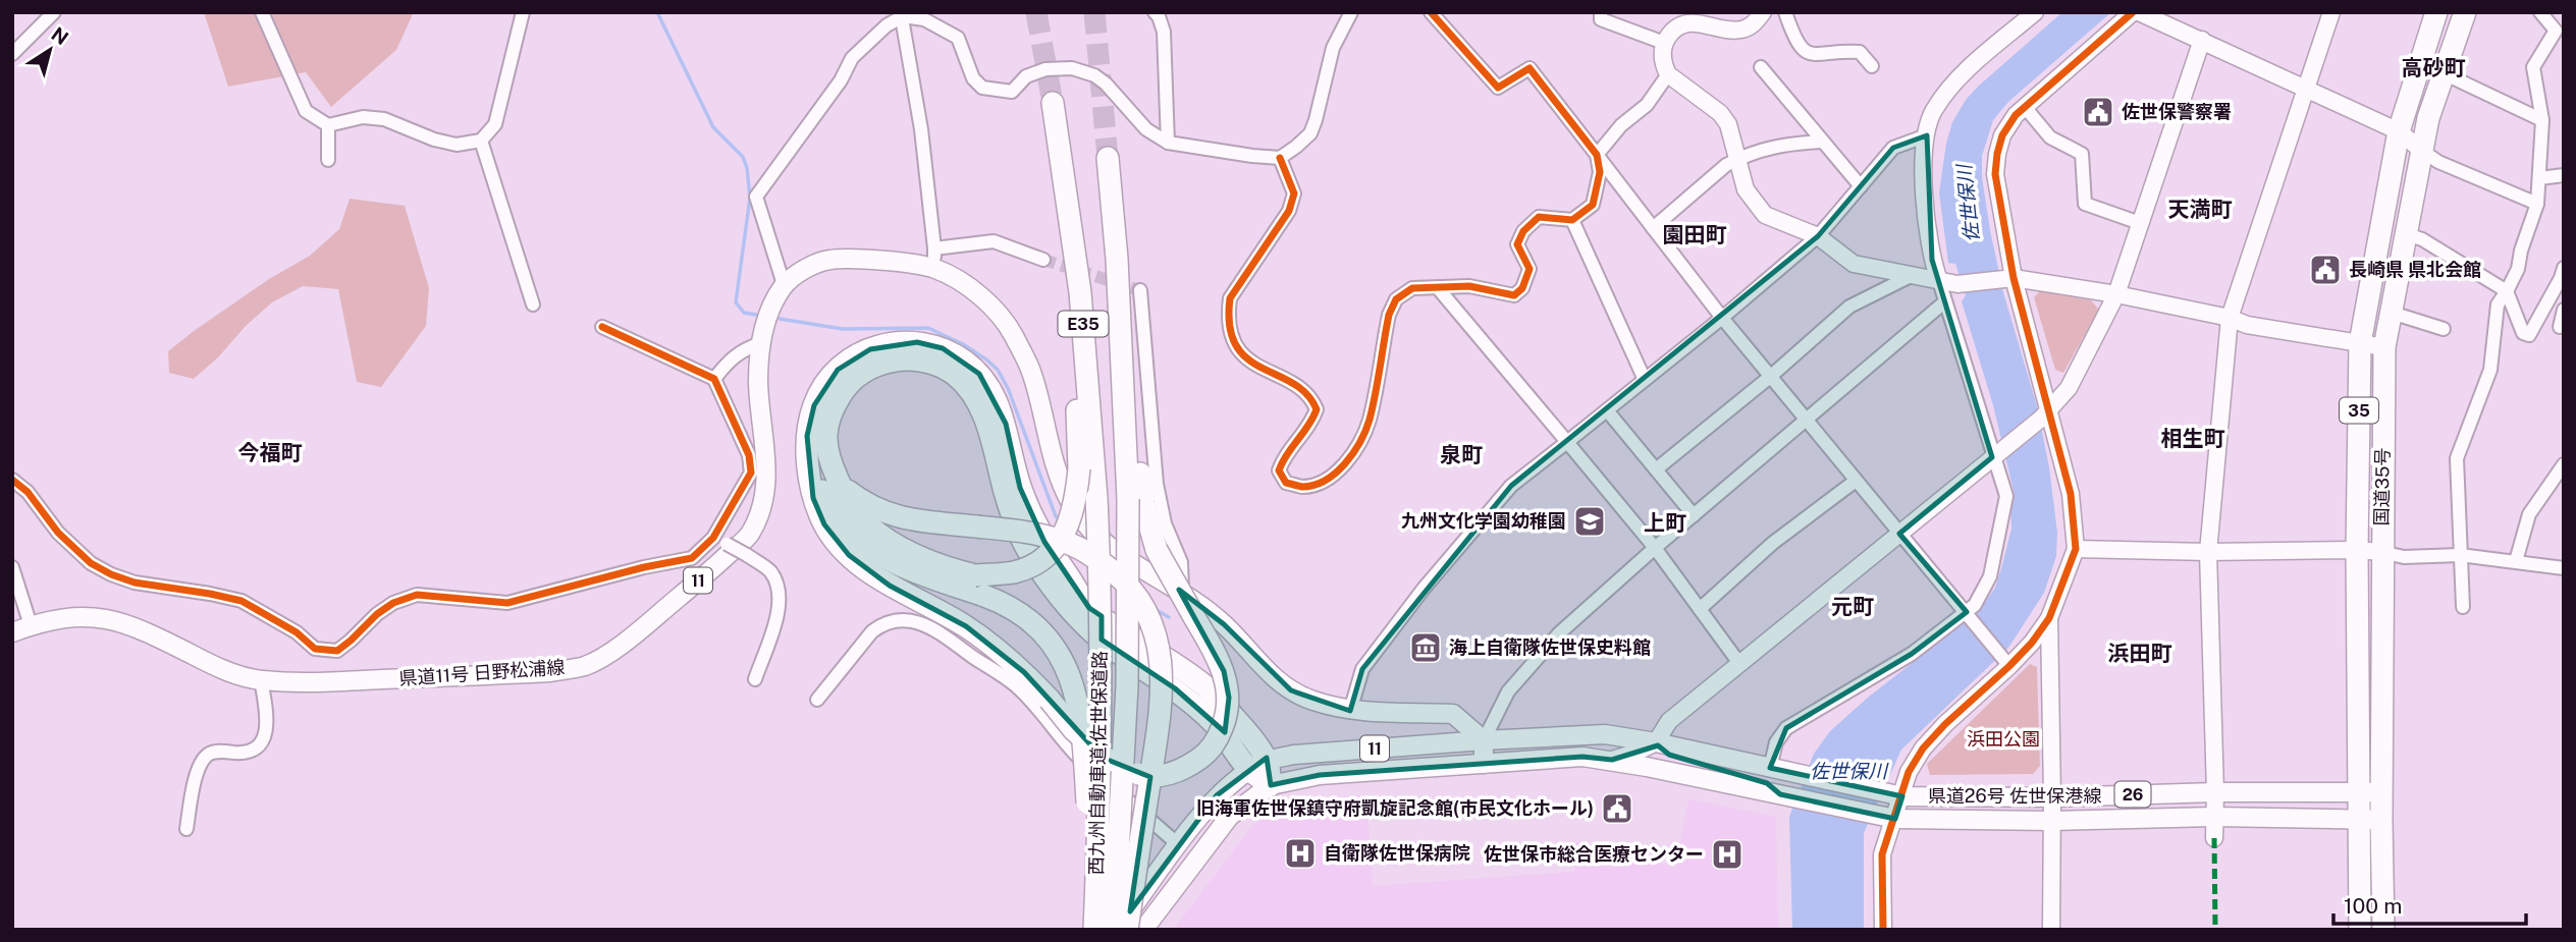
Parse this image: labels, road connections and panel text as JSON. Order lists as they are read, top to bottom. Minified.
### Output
{"streets":{"highway":["E35","35","国道35号","西九州自動車道;佐世保道路"],"main road":["11","県道11号 日野松浦線","26","県道26号 佐世保港線"]},"crossings":[["E35","西九州自動車道;佐世保道路"],["国道35号","県道26号 佐世保港線"],["11","県道11号 日野松浦線"],["11","西九州自動車道;佐世保道路"],["11","県道26号 佐世保港線"]],"districts":["高砂町","天満町","園田町","相生町","今福町","泉町","上町","元町","浜田町"],"water":["佐世保川"],"parks":["浜田公園"],"places":{"public building":["佐世保警察署","長崎県 県北会館","旧海軍佐世保鎮守府凱旋記念館(市民文化ホール)"],"school or university":["九州文化学園幼稚園"],"museum":["海上自衛隊佐世保史料館"],"hospital":["自衛隊佐世保病院","佐世保市総合医療センター"]},"scale_bar":"100 m","north":"top right"}
